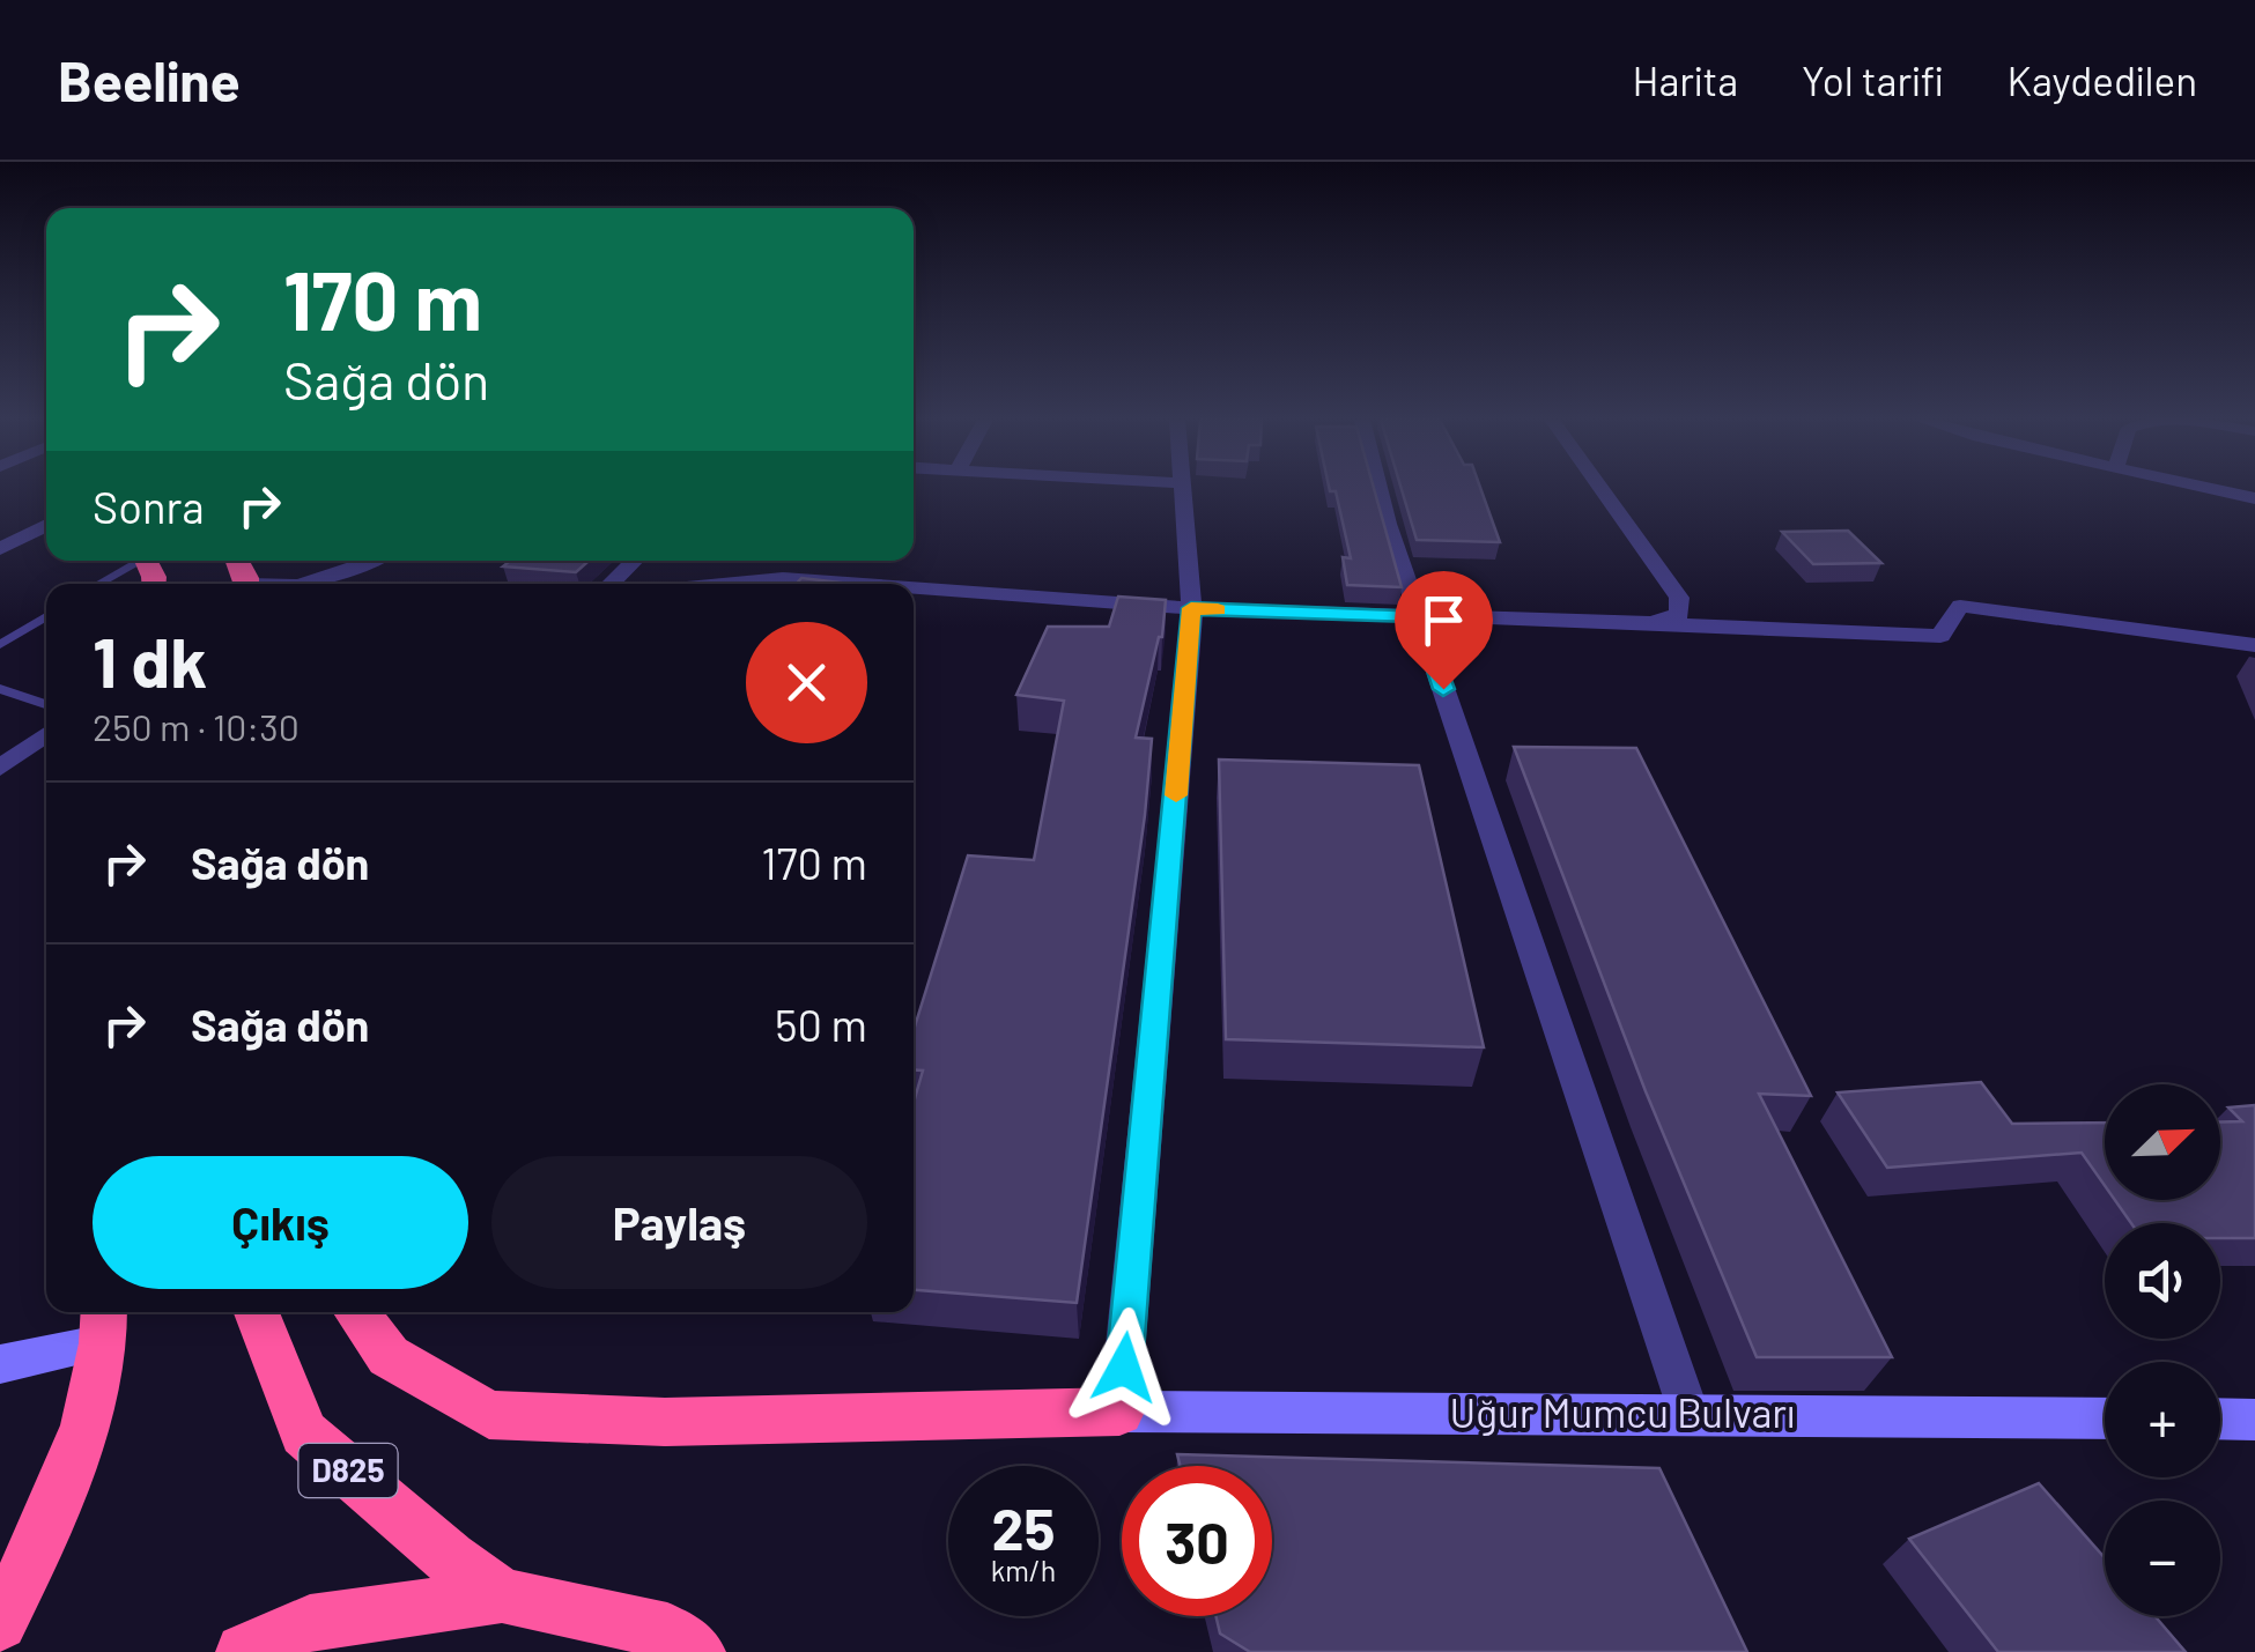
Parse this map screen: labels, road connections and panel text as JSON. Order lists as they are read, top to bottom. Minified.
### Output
{"streets":{"highway":["D825"],"street":["Uğur Mumcu Bulvarı"]},"north":"top right","page":{"header":"Beeline","nav":["Harita","Yol tarifi","Kaydedilen"],"turn":["170 m","Sağa dön"],"then":"Sonra","heading":["1 dk","250 m · 10:30"],"list":[{"name":"Sağa dön","value":"170 m"},{"name":"Sağa dön","value":"50 m"}],"map_buttons":["+","−"],"buttons":["Çıkış","Paylaş"],"speed":"25 km/h","limit":"30"}}
